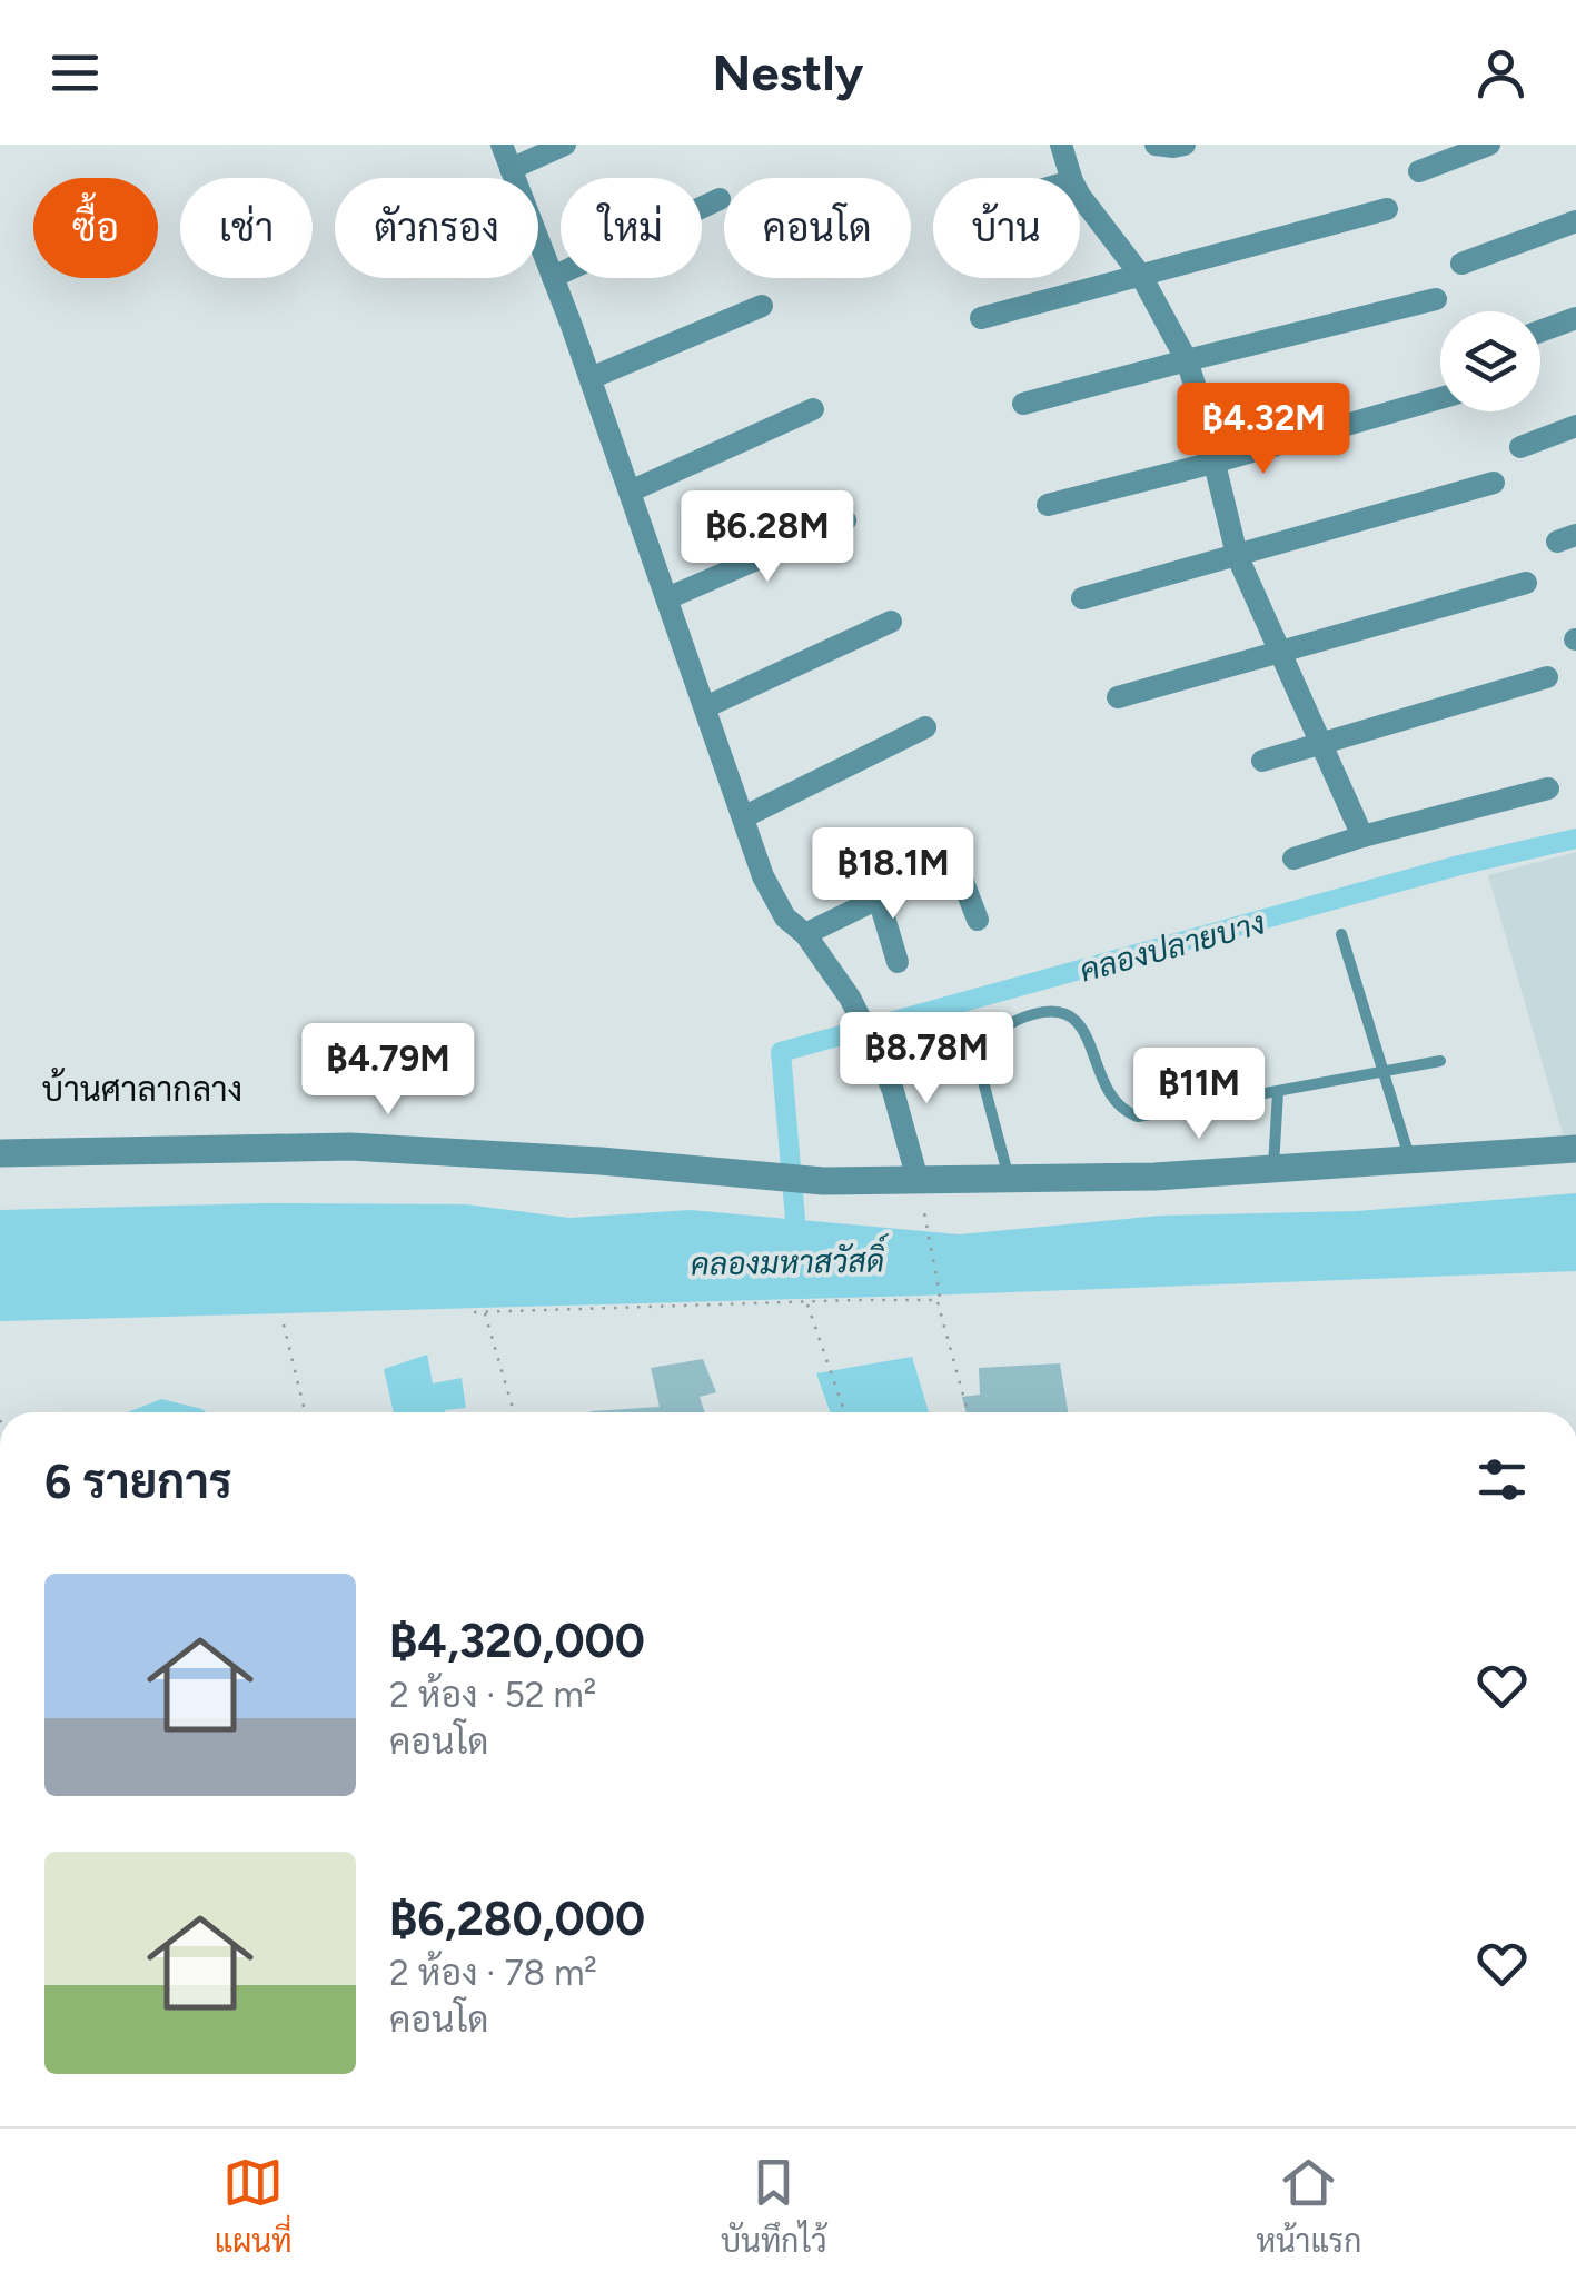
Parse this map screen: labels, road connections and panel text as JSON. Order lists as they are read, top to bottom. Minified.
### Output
{"districts":["บ้านศาลากลาง"],"water":["คลองปลายบาง","คลองมหาสวัสดิ์"],"page":{"header":"Nestly","chip":["ซื้อ","เช่า","ตัวกรอง","ใหม่","คอนโด","บ้าน"],"price":["฿4.32M","฿6.28M","฿18.1M","฿8.78M","฿4.79M","฿11M"],"heading":"6 รายการ","list":[{"name":"฿4,320,000","note":"2 ห้อง · 52 m² · คอนโด"},{"name":"฿6,280,000","note":"2 ห้อง · 78 m² · คอนโด"}],"tabs":["แผนที่","บันทึกไว้","หน้าแรก"]}}
